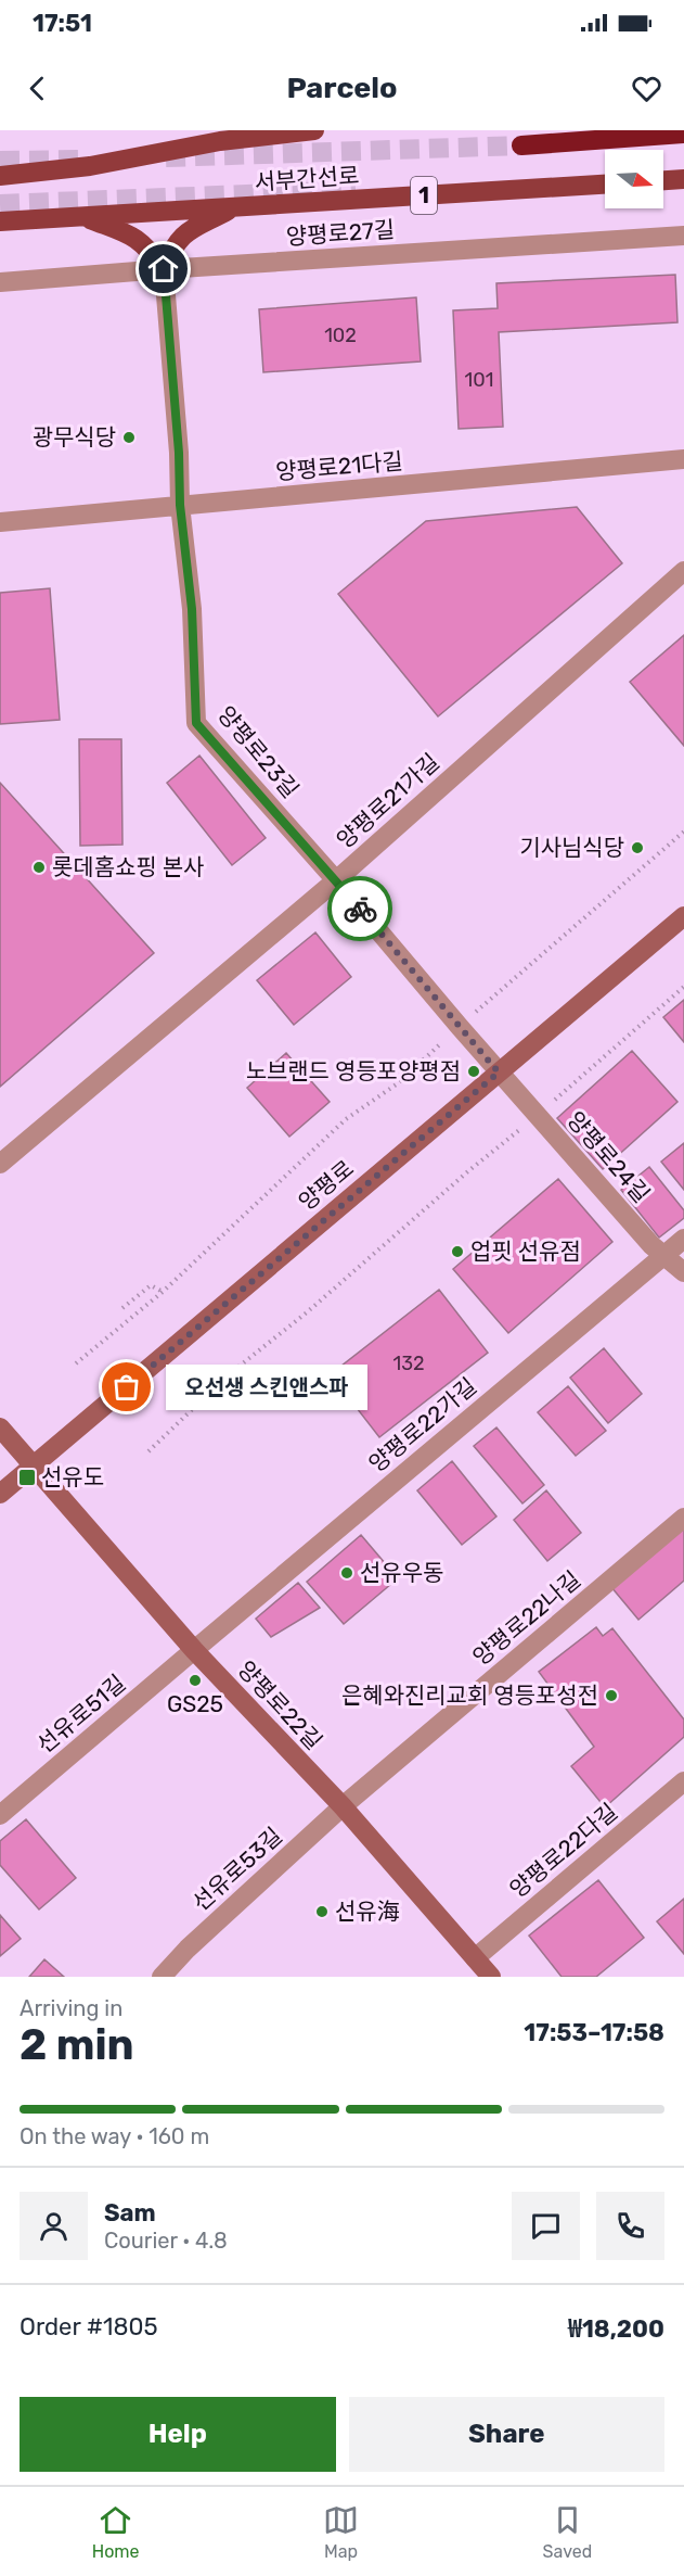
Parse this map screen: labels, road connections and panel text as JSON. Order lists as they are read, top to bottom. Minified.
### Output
{"streets":{"main road":["서부간선로","1","양평로","양평로22길"],"street":["양평로27길","양평로21다길","양평로23길","양평로21가길","양평로24길","양평로22가길","양평로22나길","선유로51길","양평로22다길","선유로53길"]},"crossings":[["양평로27길","양평로23길"],["양평로21다길","양평로23길"],["양평로23길","양평로21가길"],["양평로23길","양평로24길"],["양평로23길","양평로"],["양평로24길","양평로"],["양평로24길","양평로22가길"],["양평로","양평로22길"],["양평로22가길","양평로22길"],["양평로22가길","선유로51길"],["양평로22나길","양평로22길"],["양평로22나길","선유로53길"],["양평로22길","선유로51길"],["양평로22길","양평로22다길"],["양평로22길","선유로53길"]],"places":{"other":["광무식당","기사님식당","롯데홈쇼핑 본사","노브랜드 영등포양평점","업핏 선유점","오선생 스킨앤스파","선유우동","GS25","은혜와진리교회 영등포성전","선유海"],"transit":["선유도"]},"house_numbers":["102","101","132"],"north":"right","page":{"status":"17:51","header":"Parcelo","bubble":"오선생 스킨앤스파","heading":["2 min","Arriving in","17:53–17:58"],"panel":["Sam","Courier · 4.8","Order #1805","₩18,200"],"bar":"On the way · 160 m","buttons":["Help","Share"],"tabs":["Home","Map","Saved"]}}
